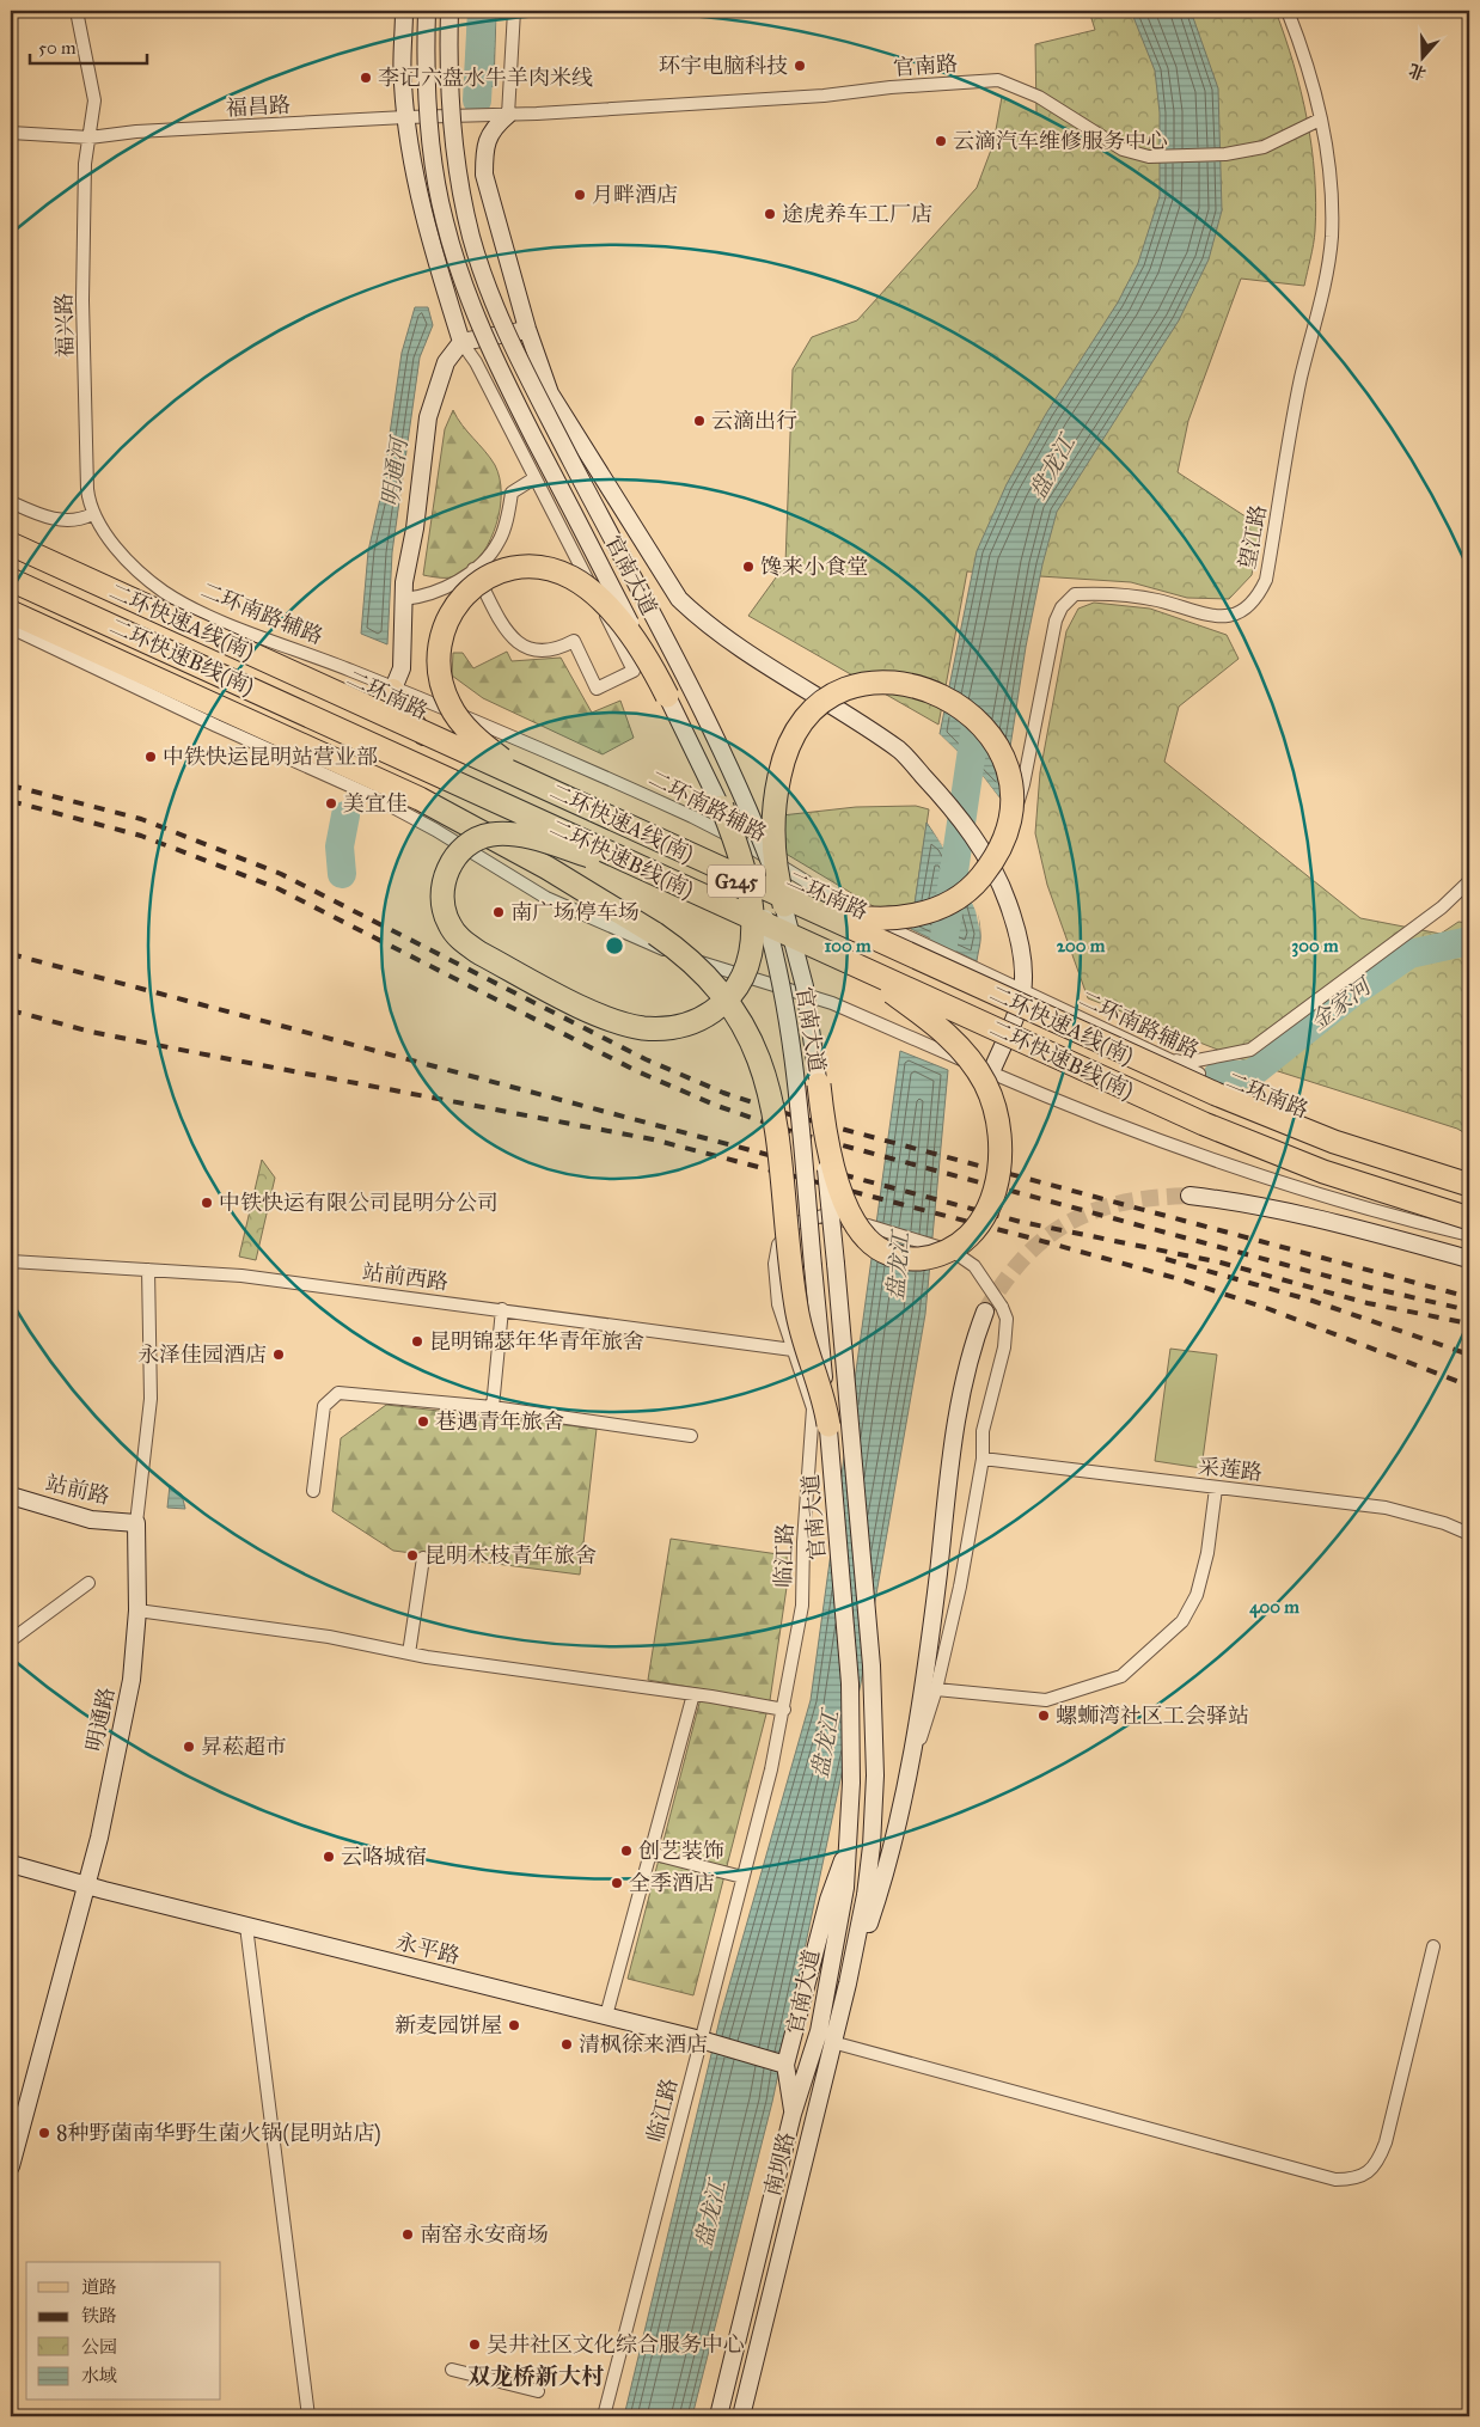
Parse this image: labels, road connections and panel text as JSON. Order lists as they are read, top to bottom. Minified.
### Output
{"streets":{"highway":["二环快速A线(南)","二环快速B线(南)"],"main road":["官南大道","二环南路","G245","站前路","明通路","永平路","南坝路"],"street":["官南路","福昌路","福兴路","望江路","二环南路辅路","站前西路","采莲路","临江路"]},"crossings":[["官南路","福昌路"],["官南路","望江路"],["福昌路","福兴路"],["福兴路","二环南路辅路"],["官南大道","二环快速B线(南)"],["官南大道","南坝路"],["二环南路辅路","二环南路"],["二环快速A线(南)","二环南路"],["二环快速B线(南)","G245"],["站前西路","临江路"],["站前西路","明通路"],["采莲路","临江路"],["站前路","明通路"],["临江路","永平路"],["明通路","永平路"]],"districts":["双龙桥新大村"],"water":["盘龙江","明通河","金家河"],"places":["环宇电脑科技","李记六盘水牛羊肉米线","云滴汽车维修服务中心","月畔酒店","途虎养车工厂店","云滴出行","馋来小食堂","中铁快运昆明站营业部","美宜佳","南广场停车场","中铁快运有限公司昆明分公司","昆明锦瑟年华青年旅舍","永泽佳园酒店","巷遇青年旅舍","昆明木枝青年旅舍","螺蛳湾社区工会驿站","昇菘超市","创艺装饰","云咯城宿","全季酒店","新麦园饼屋","清枫徐来酒店","8种野菌南华野生菌火锅(昆明站店)","南窑永安商场","吴井社区文化综合服务中心"],"legend":["道路","铁路","公园","水域"],"scale_bar":"50 m","north":"bottom","rings":["100 m","200 m","300 m","400 m"]}
